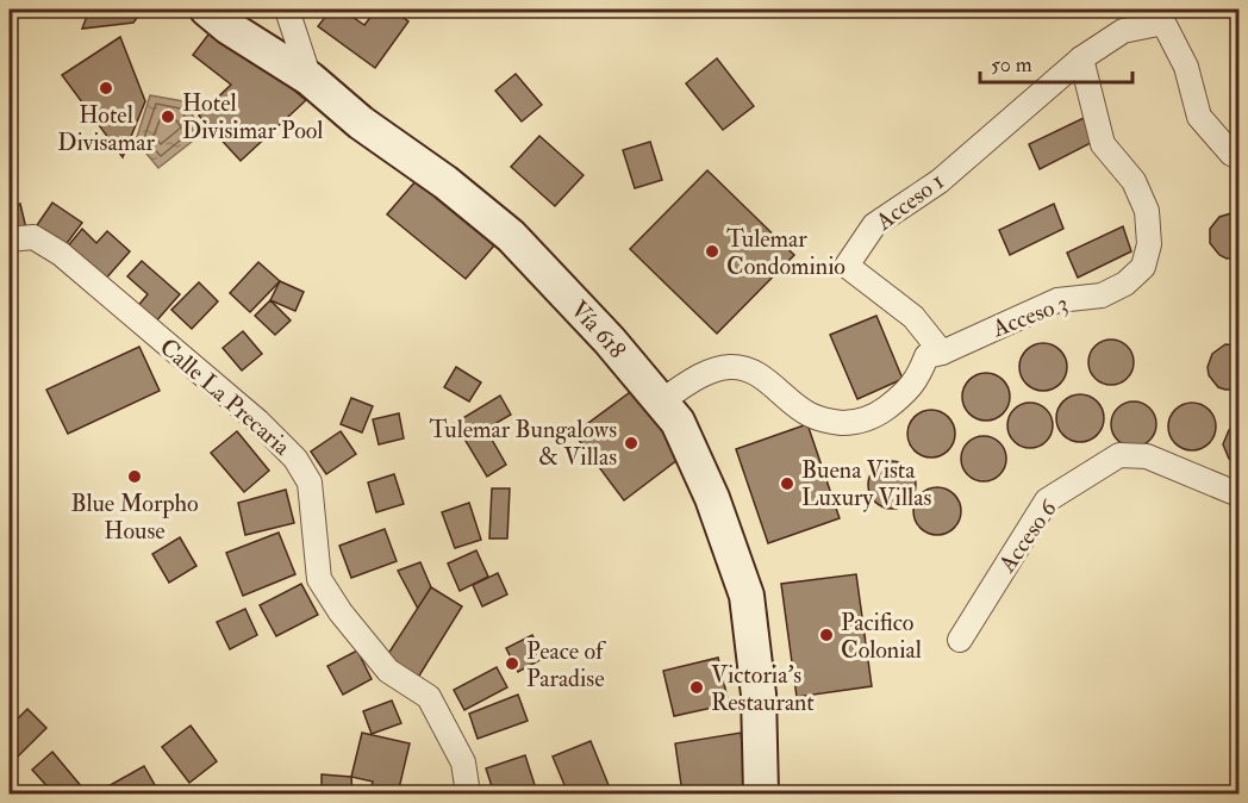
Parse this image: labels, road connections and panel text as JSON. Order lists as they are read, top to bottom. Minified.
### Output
{"streets":{"street":["Acceso 1","Acceso 3","Vía 618","Calle La Precaria","Acceso 6"]},"crossings":[["Acceso 1","Acceso 3"]],"places":["Hotel Divisamar","Hotel Divisimar Pool","Tulemar Condominio","Tulemar Bungalows & Villas","Blue Morpho House","Buena Vista Luxury Villas","Pacifico Colonial","Peace of Paradise","Victoria's Restaurant"],"scale_bar":"50 m"}
